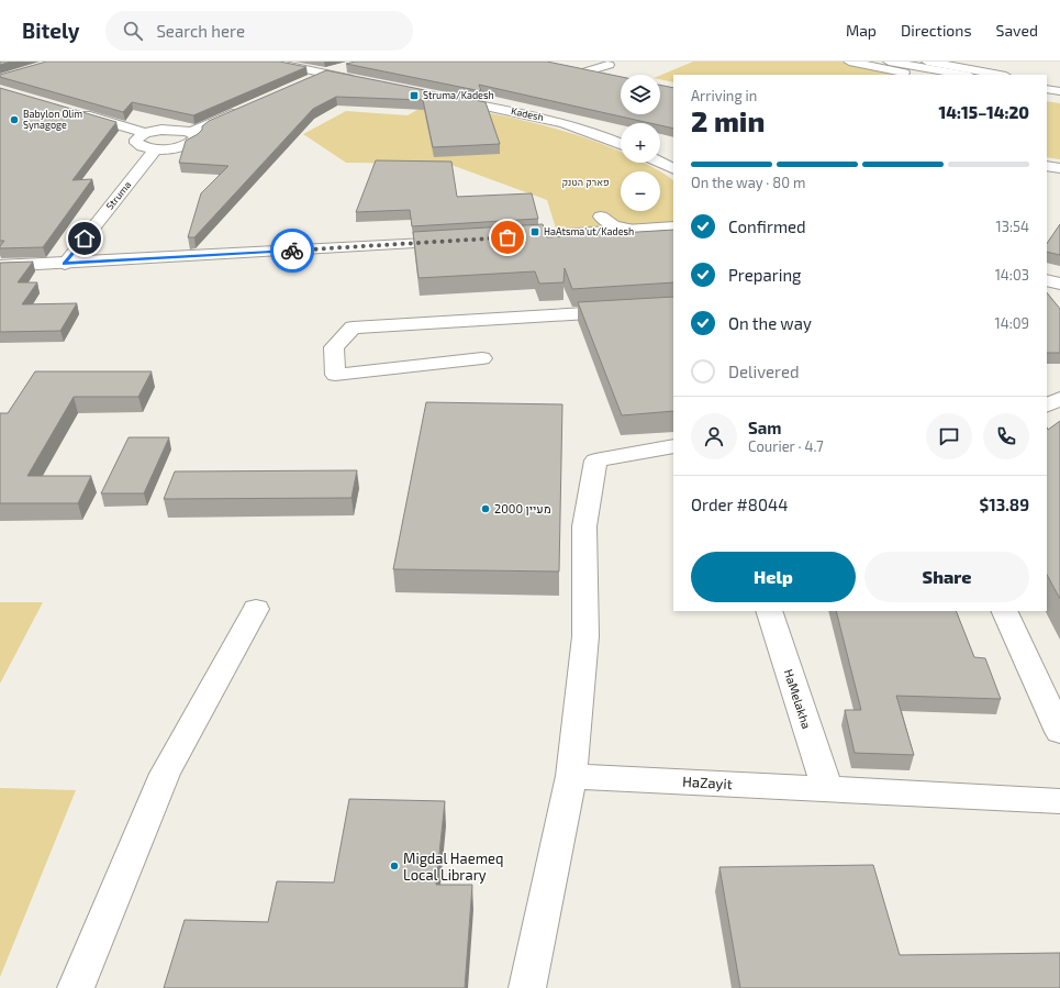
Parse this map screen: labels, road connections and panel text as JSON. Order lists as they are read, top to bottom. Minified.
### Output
{"streets":{"street":["Kadesh","Struma","HaMelakha","HaZayit"]},"crossings":[["HaMelakha","HaZayit"]],"parks":["פארק הטנק"],"places":{"transit":["Struma/Kadesh","HaAtsma'ut/Kadesh"],"other":["Babylon Olim Synagoge","מעיין 2000","Migdal Haemeq Local Library"]},"page":{"header":"Bitely","search":"Search here","nav":["Map","Directions","Saved"],"map_buttons":["+","−"],"heading":["2 min","Arriving in","14:15–14:20"],"panel":["Sam","Courier · 4.7","Order #8044","$13.89"],"bar":"On the way · 80 m","list":[["Confirmed","13:54"],["Preparing","14:03"],["On the way","14:09"],"Delivered"],"buttons":["Help","Share"]}}
